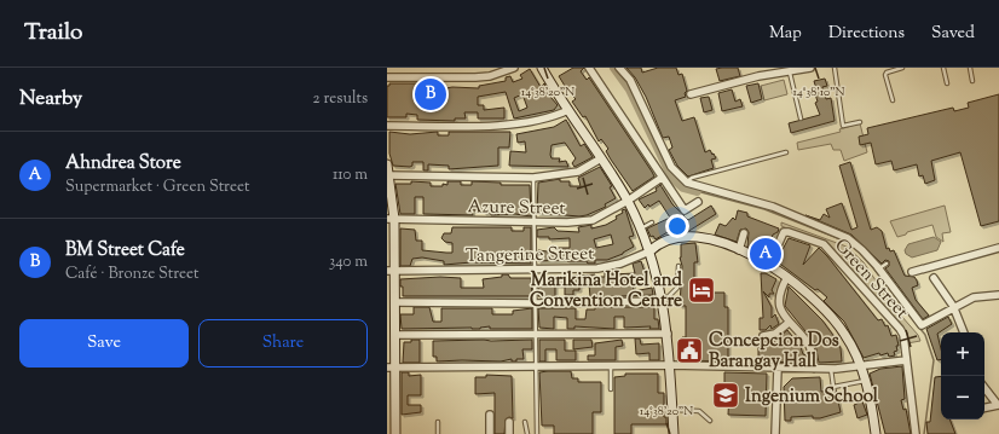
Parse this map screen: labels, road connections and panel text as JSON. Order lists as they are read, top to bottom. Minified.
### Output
{"streets":{"street":["Azure Street","Tangerine Street","Green Street"]},"crossings":[["Tangerine Street","Green Street"]],"places":{"hotel":["Marikina Hotel and Convention Centre"],"public building":["Concepcion Dos Barangay Hall"],"school or university":["Ingenium School"]},"page":{"header":"Trailo","nav":["Map","Directions","Saved"],"heading":["Nearby","2 results"],"pins":["B","A"],"list":[{"mark":"A","name":"Ahndrea Store","note":"Supermarket · Green Street","value":"110 m"},{"mark":"B","name":"BM Street Cafe","note":"Café · Bronze Street","value":"340 m"}],"buttons":["Save","Share"],"map_buttons":["+","−"]},"coordinates":["14°38'20\"N","14°38'10\"N"]}
